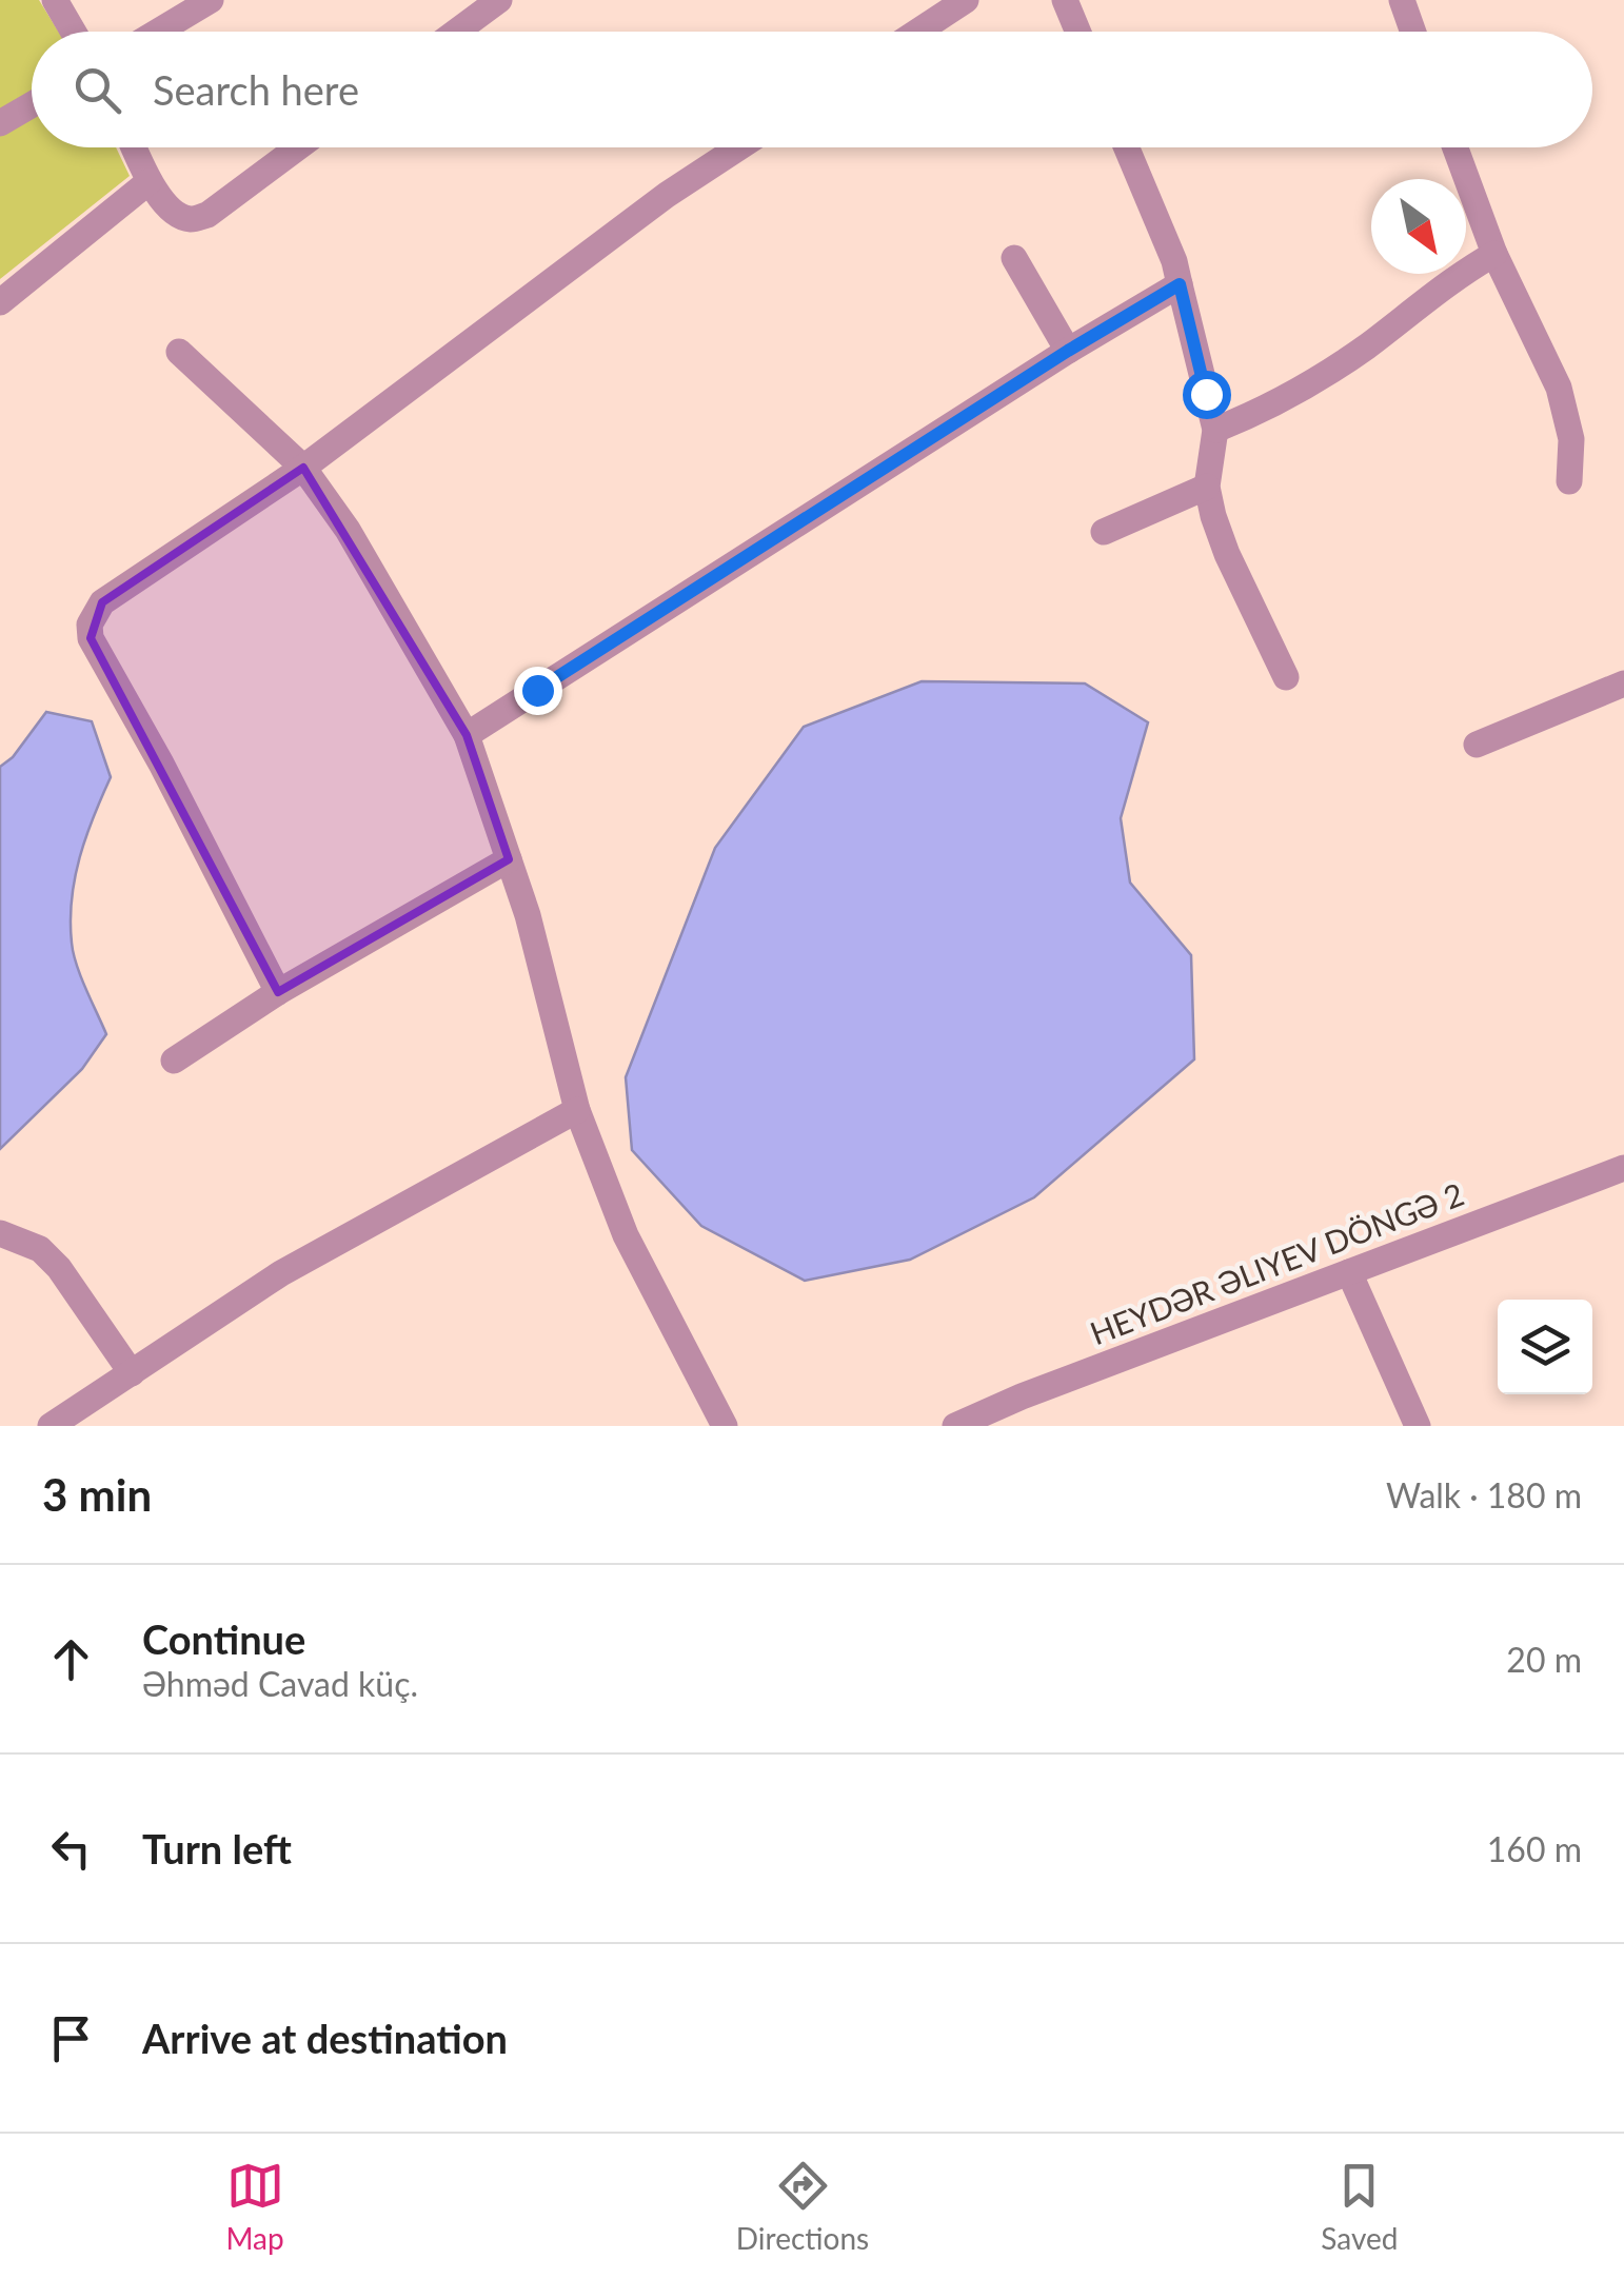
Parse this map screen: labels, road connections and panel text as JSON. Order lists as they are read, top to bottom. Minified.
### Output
{"streets":{"street":["HEYDƏR ƏLIYEV DÖNGƏ 2"]},"north":"bottom right","page":{"search":"Search here","heading":["3 min","Walk · 180 m"],"list":[["Continue","Əhməd Cavad küç.","20 m"],["Turn left","160 m"],"Arrive at destination"],"nav":["Map","Directions","Saved"]}}
